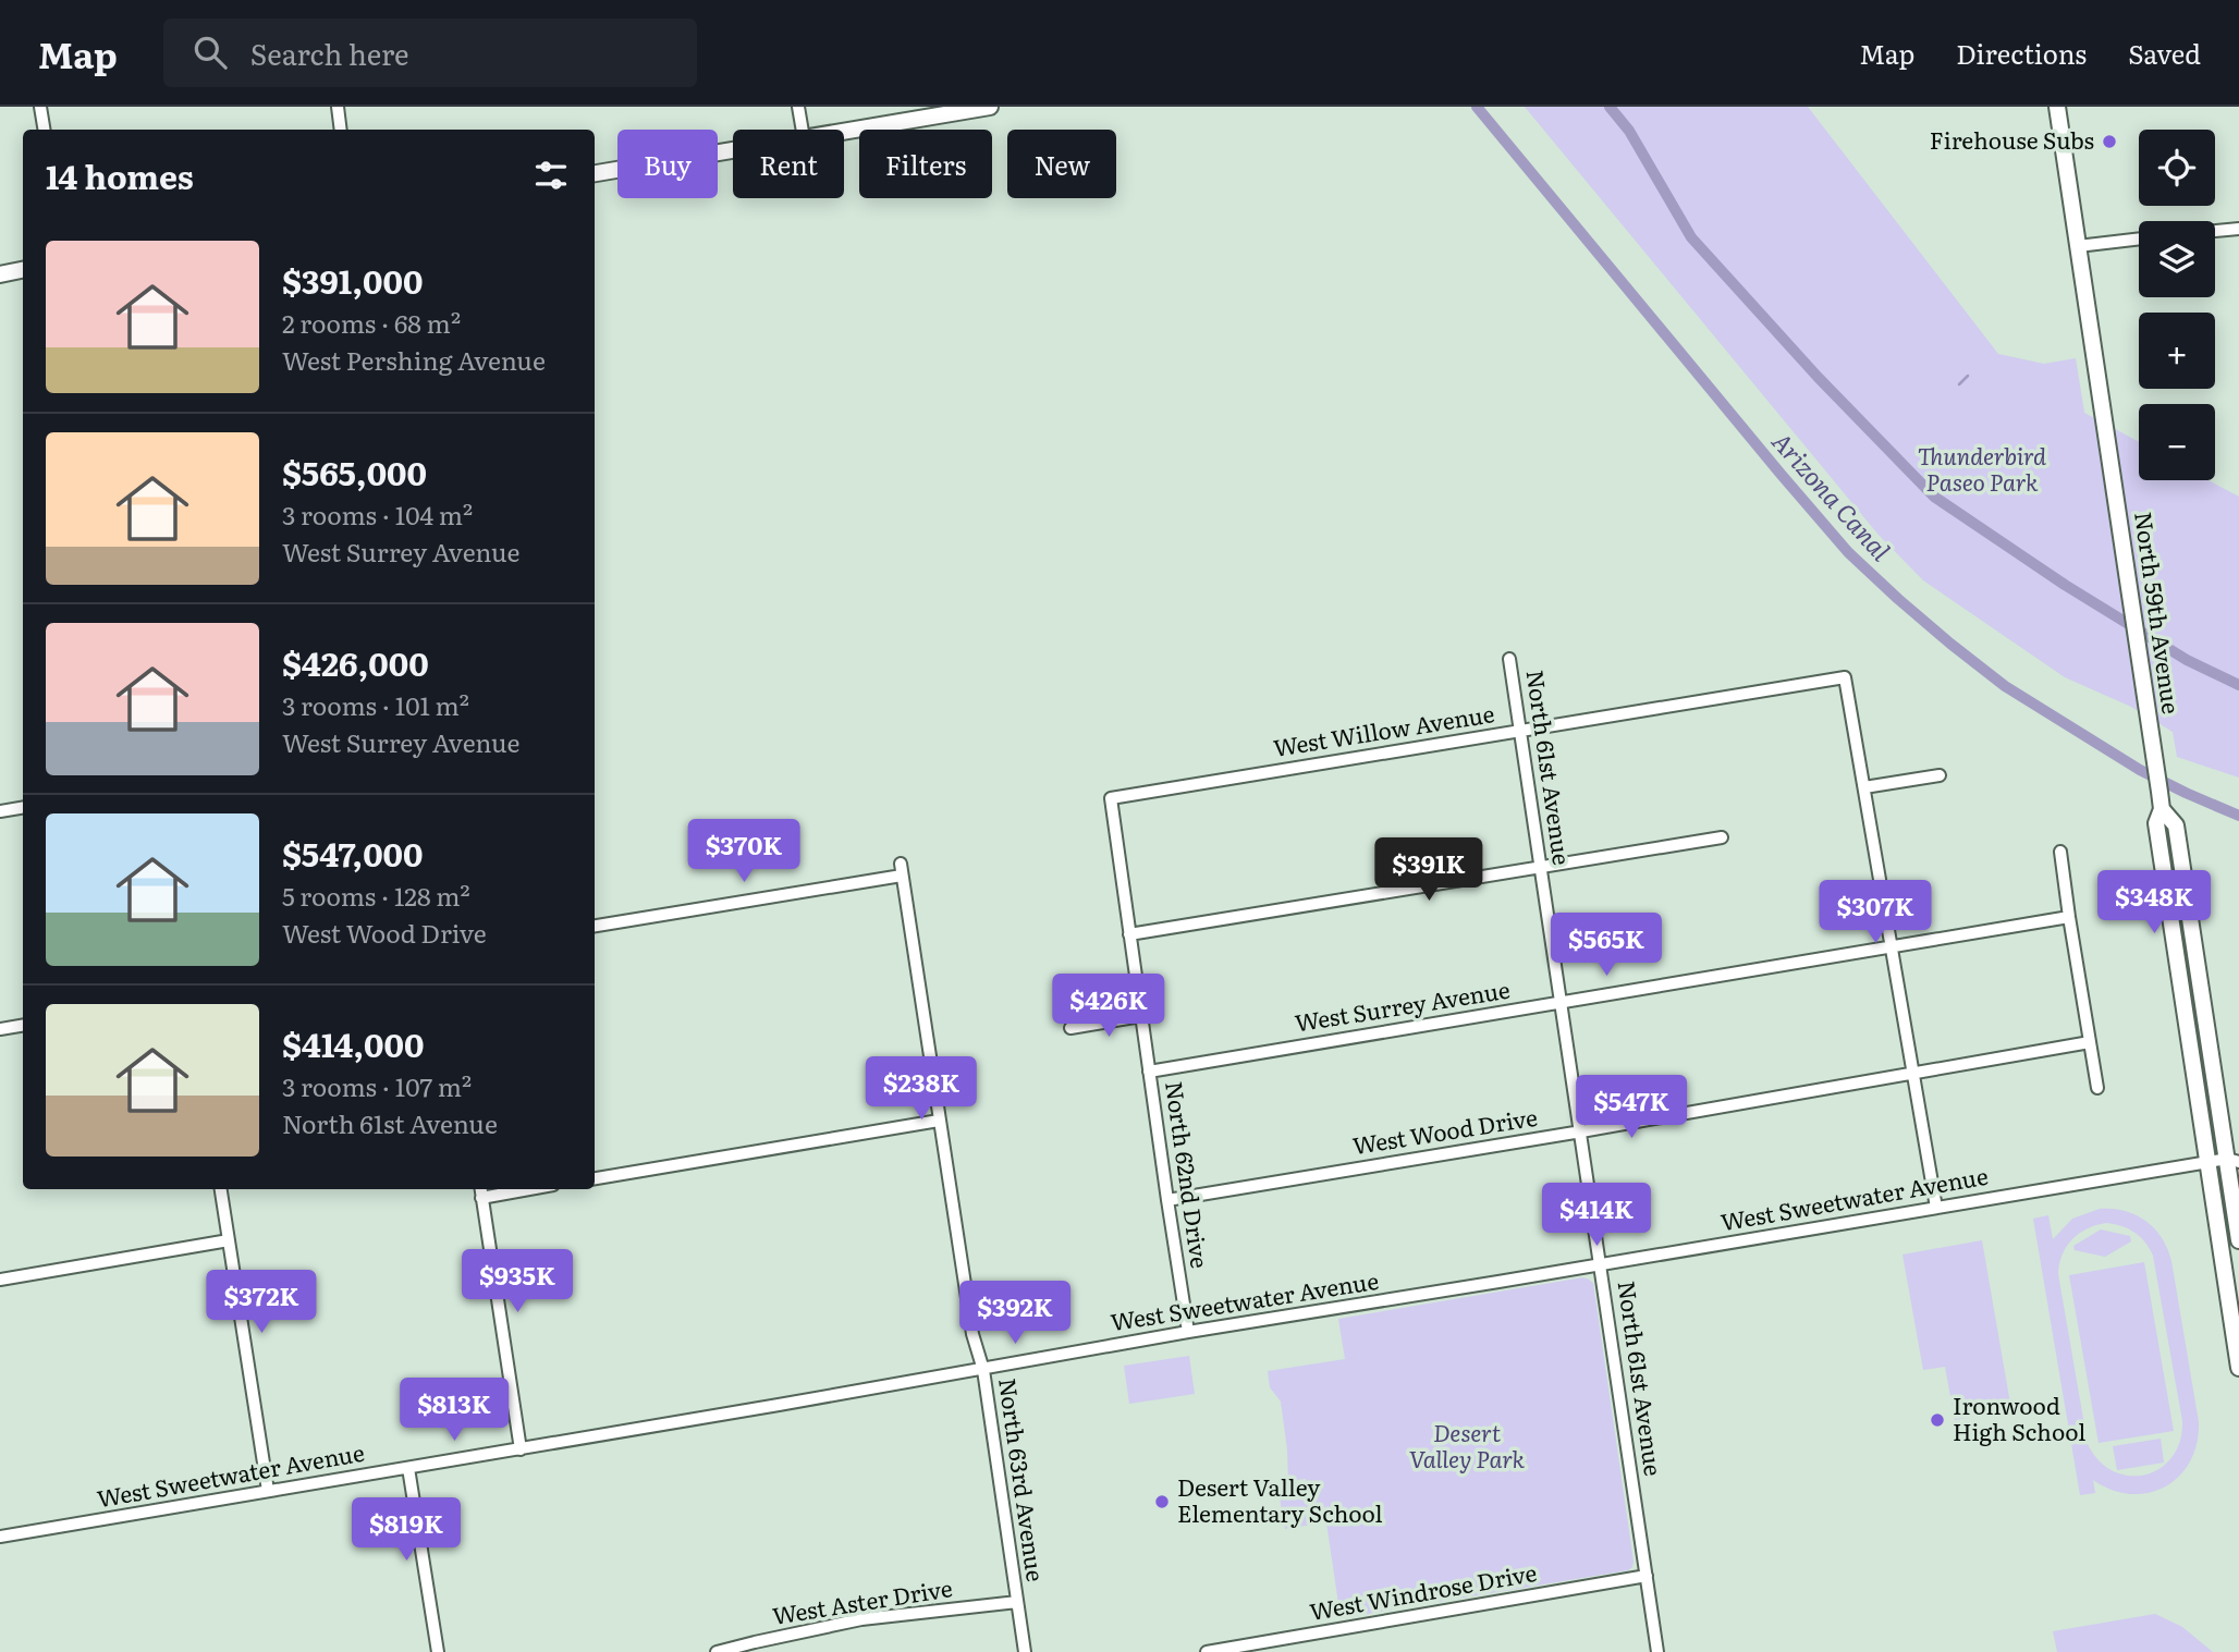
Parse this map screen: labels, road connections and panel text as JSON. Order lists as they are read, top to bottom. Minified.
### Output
{"streets":{"main road":["North 59th Avenue"],"street":["West Willow Avenue","North 61st Avenue","West Surrey Avenue","West Wood Drive","North 62nd Drive","West Sweetwater Avenue","North 63rd Avenue","West Windrose Drive","West Aster Drive"]},"crossings":[["North 59th Avenue","West Sweetwater Avenue"],["West Willow Avenue","North 61st Avenue"],["West Willow Avenue","North 62nd Drive"],["North 61st Avenue","West Surrey Avenue"],["North 61st Avenue","West Wood Drive"],["North 61st Avenue","West Sweetwater Avenue"],["North 61st Avenue","West Windrose Drive"],["West Surrey Avenue","North 62nd Drive"],["West Wood Drive","North 62nd Drive"],["North 62nd Drive","West Sweetwater Avenue"],["West Sweetwater Avenue","North 63rd Avenue"],["North 63rd Avenue","West Aster Drive"]],"water":["Arizona Canal"],"parks":["Thunderbird Paseo Park","Desert Valley Park"],"places":["Firehouse Subs","Ironwood High School","Desert Valley Elementary School"],"page":{"header":"Map","search":"Search here","nav":["Map","Directions","Saved"],"map_buttons":["+","−"],"chip":["Buy","Rent","Filters","New"],"heading":"14 homes","list":[{"name":"$391,000","note":"2 rooms · 68 m² · West Pershing Avenue"},{"name":"$565,000","note":"3 rooms · 104 m² · West Surrey Avenue"},{"name":"$426,000","note":"3 rooms · 101 m² · West Surrey Avenue"},{"name":"$547,000","note":"5 rooms · 128 m² · West Wood Drive"},{"name":"$414,000","note":"3 rooms · 107 m² · North 61st Avenue"}],"price":["$370K","$391K","$348K","$307K","$565K","$426K","$238K","$547K","$414K","$935K","$372K","$392K","$813K","$819K"]}}
